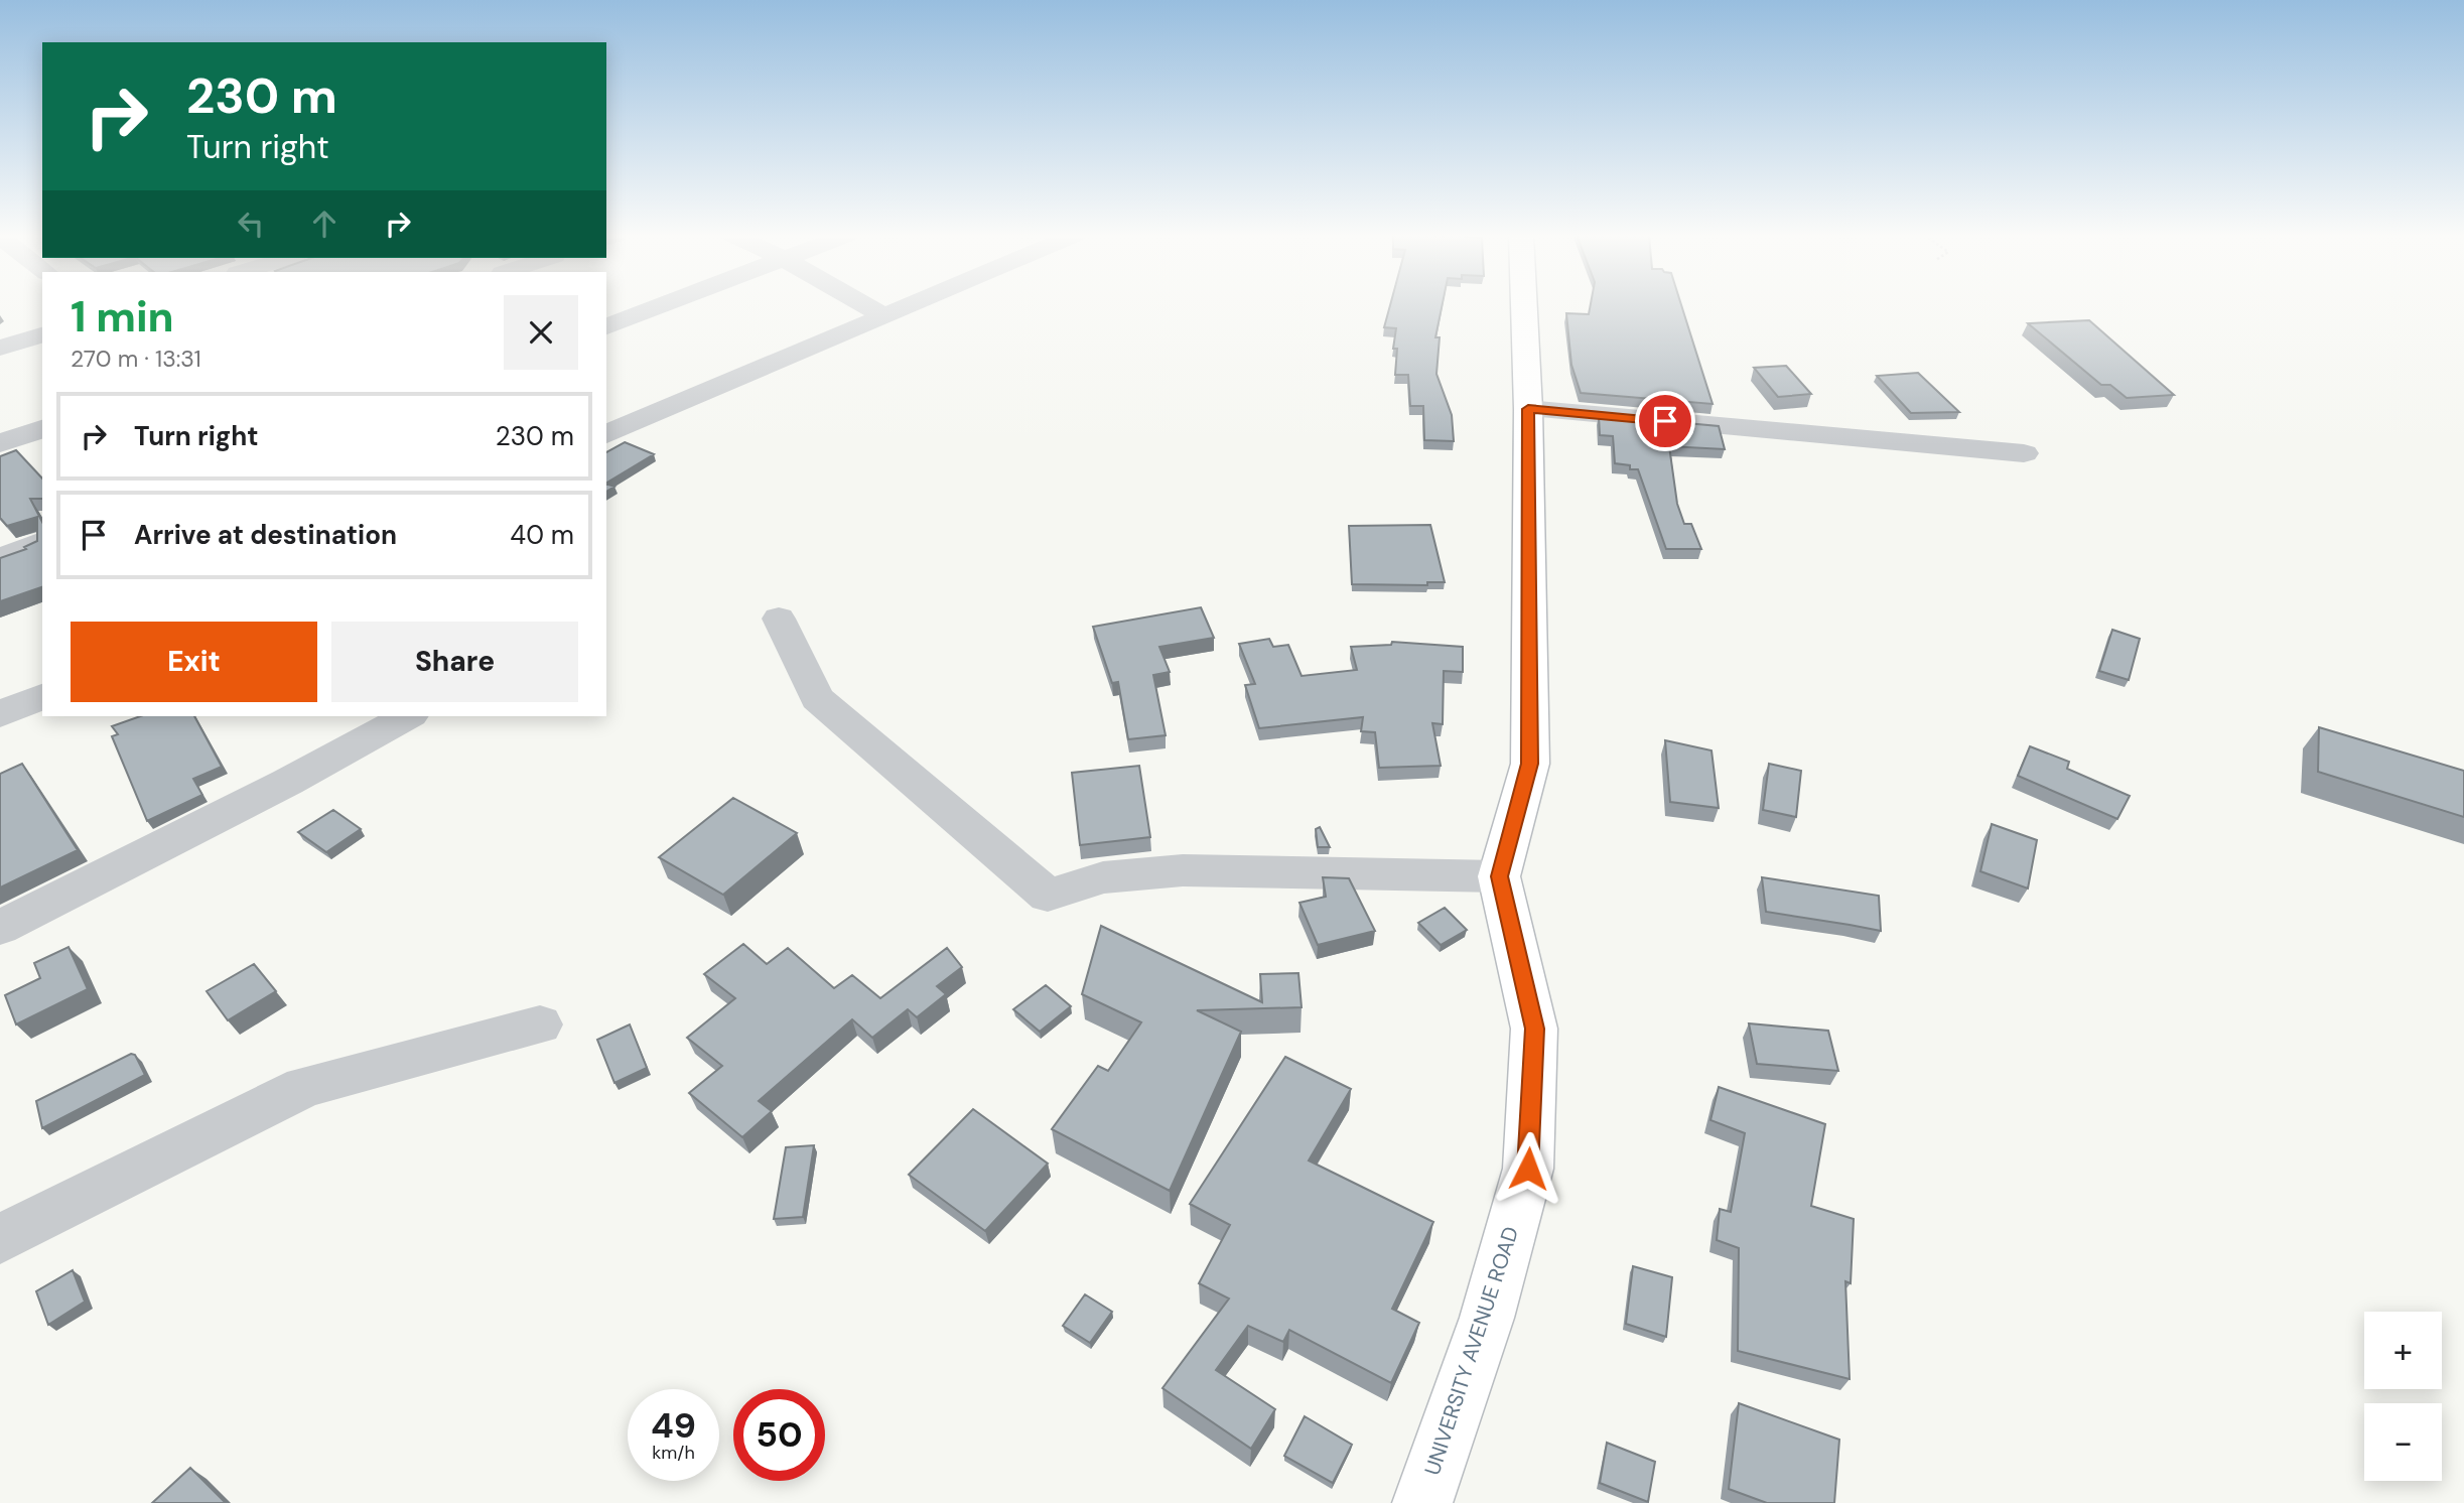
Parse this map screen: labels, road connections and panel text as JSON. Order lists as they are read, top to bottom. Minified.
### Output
{"streets":{"main road":["UNIVERSITY AVENUE ROAD"]},"page":{"turn":["230 m","Turn right"],"heading":["1 min","270 m · 13:31"],"list":[{"name":"Turn right","value":"230 m"},{"name":"Arrive at destination","value":"40 m"}],"buttons":["Exit","Share"],"map_buttons":["+","−"],"speed":"49 km/h","limit":"50"}}
